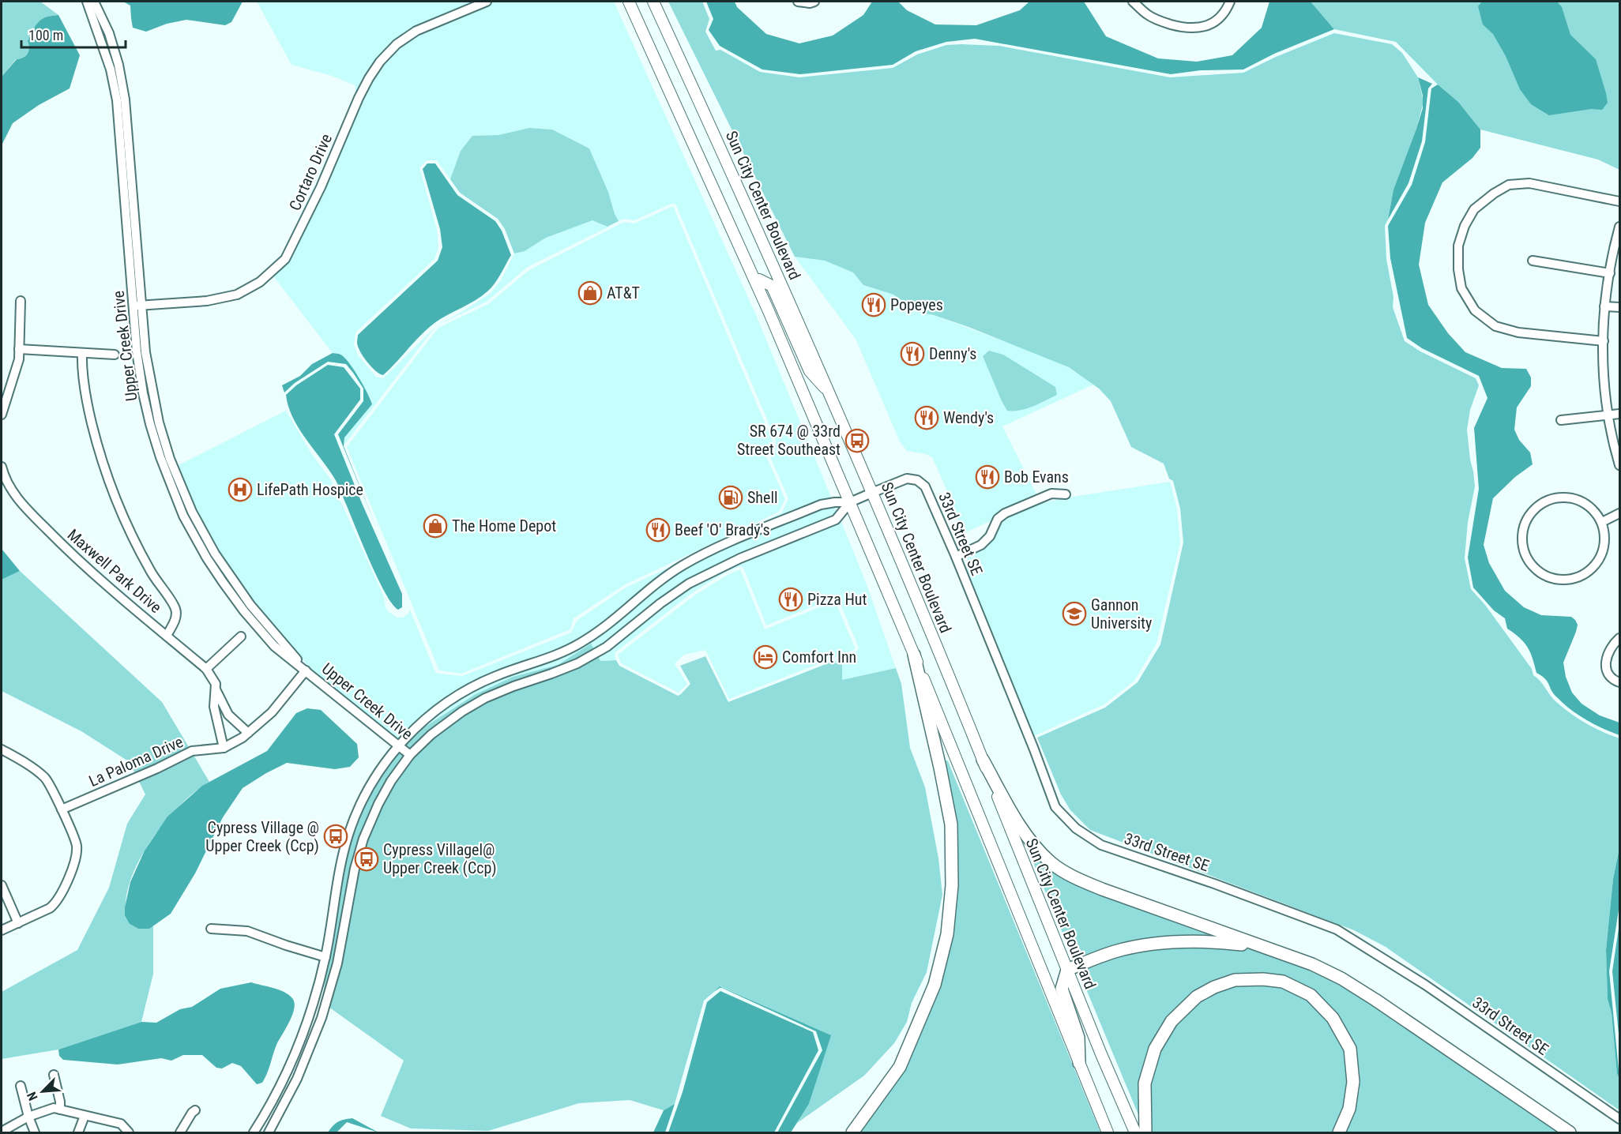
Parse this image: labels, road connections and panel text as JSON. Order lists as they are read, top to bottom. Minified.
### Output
{"streets":{"main road":["Sun City Center Boulevard"],"street":["Cortaro Drive","Upper Creek Drive","33rd Street SE","Maxwell Park Drive","La Paloma Drive"]},"crossings":[["Cortaro Drive","Upper Creek Drive"],["Sun City Center Boulevard","33rd Street SE"],["Upper Creek Drive","La Paloma Drive"],["Maxwell Park Drive","La Paloma Drive"]],"places":{"shop":["AT&T","The Home Depot"],"restaurant":["Popeyes","Denny's","Wendy's","Bob Evans","Beef 'O' Brady's","Pizza Hut"],"bus stop":["SR 674 @ 33rd Street Southeast","Cypress Village @ Upper Creek (Ccp)","Cypress Villagel@ Upper Creek (Ccp)"],"hospital":["LifePath Hospice"],"fuel station":["Shell"],"school or university":["Gannon University"],"hotel":["Comfort Inn"]},"scale_bar":"100 m","north":"bottom left"}
